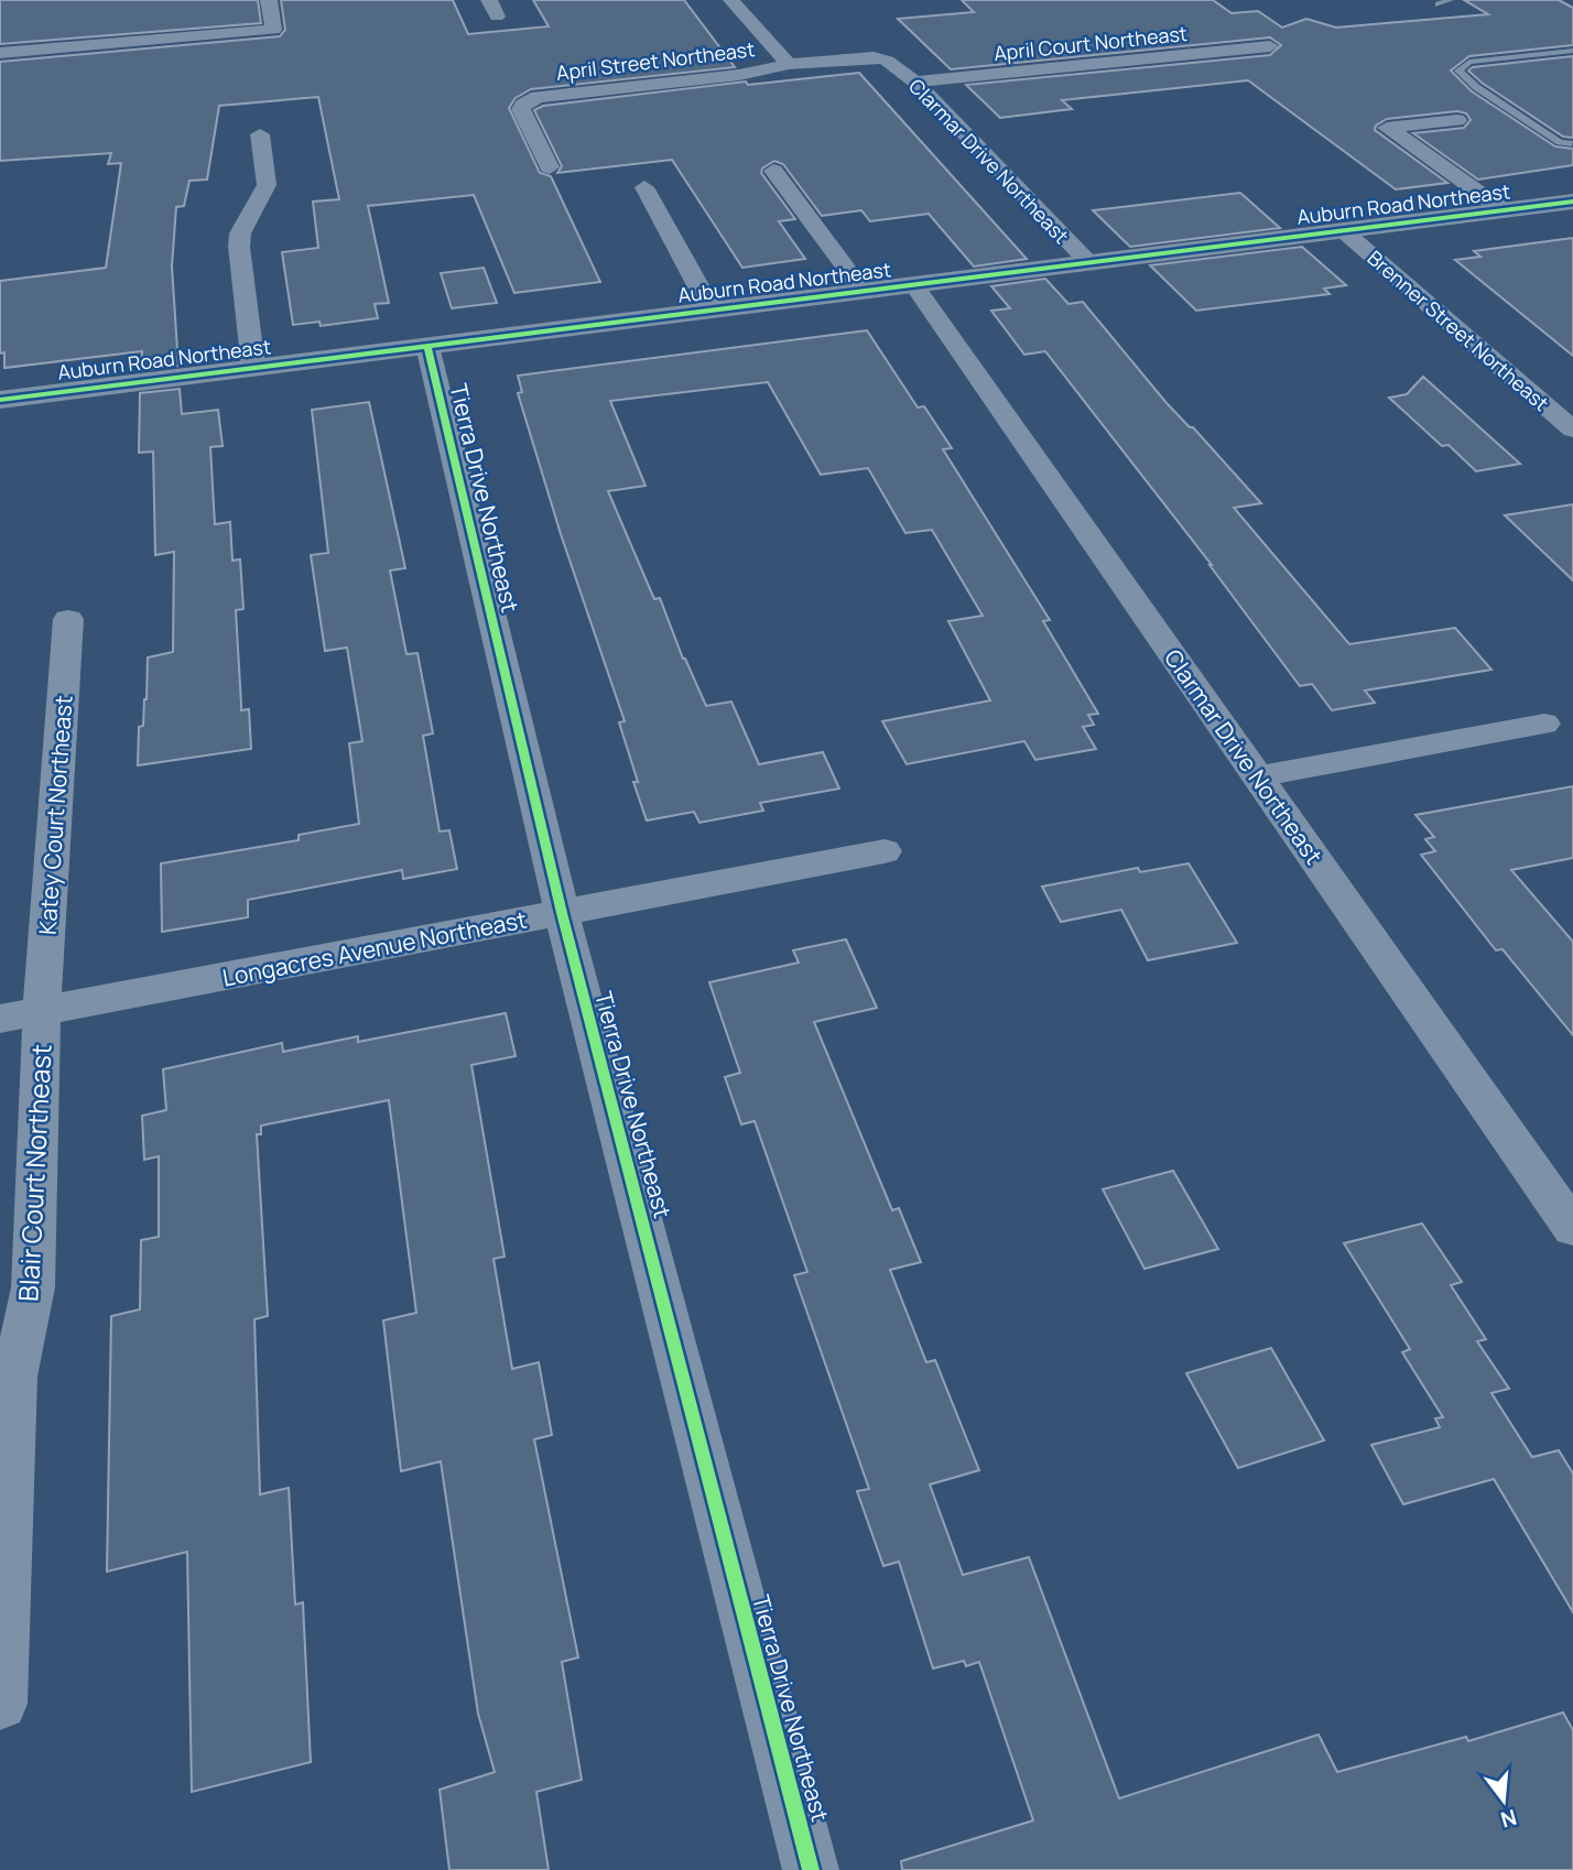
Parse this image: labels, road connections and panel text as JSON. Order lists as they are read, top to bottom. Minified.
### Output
{"streets":{"street":["April Court Northeast","April Street Northeast","Clarmar Drive Northeast","Auburn Road Northeast","Brenner Street Northeast","Tierra Drive Northeast","Katey Court Northeast","Longacres Avenue Northeast","Blair Court Northeast"]},"crossings":[["April Court Northeast","Clarmar Drive Northeast"],["April Street Northeast","Clarmar Drive Northeast"],["Clarmar Drive Northeast","Auburn Road Northeast"],["Auburn Road Northeast","Brenner Street Northeast"],["Auburn Road Northeast","Tierra Drive Northeast"],["Tierra Drive Northeast","Longacres Avenue Northeast"],["Katey Court Northeast","Longacres Avenue Northeast"],["Katey Court Northeast","Blair Court Northeast"],["Longacres Avenue Northeast","Blair Court Northeast"]],"north":"bottom"}
